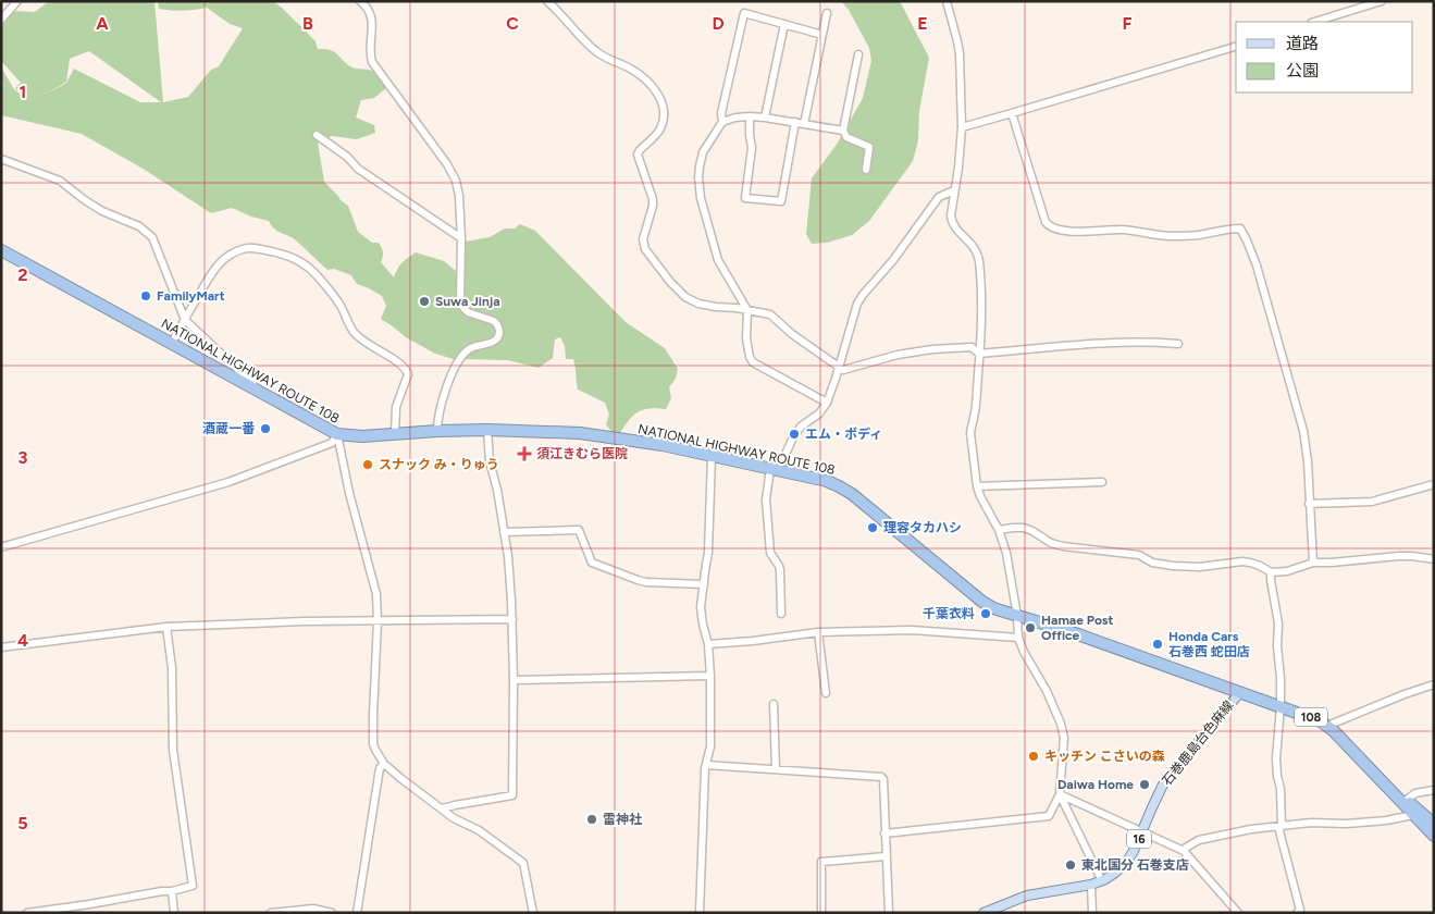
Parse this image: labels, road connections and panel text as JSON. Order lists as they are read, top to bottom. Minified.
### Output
{"streets":{"highway":["NATIONAL HIGHWAY ROUTE 108","108"],"main road":["石巻鹿島台色麻線","16"]},"crossings":[["NATIONAL HIGHWAY ROUTE 108","石巻鹿島台色麻線"]],"places":{"other":["FamilyMart","Suwa Jinja","酒蔵一番","エム・ボディ","スナック み・りゅう","理容タカハシ","千葉衣料","Hamae Post Office","Honda Cars 石巻西 蛇田店","キッチン こさいの森","Daiwa Home","雷神社","東北国分 石巻支店"],"health":["須江きむら医院"]},"legend":["道路","公園"],"grid":{"columns":["A","B","C","D","E","F"],"rows":["1","2","3","4","5"]}}
